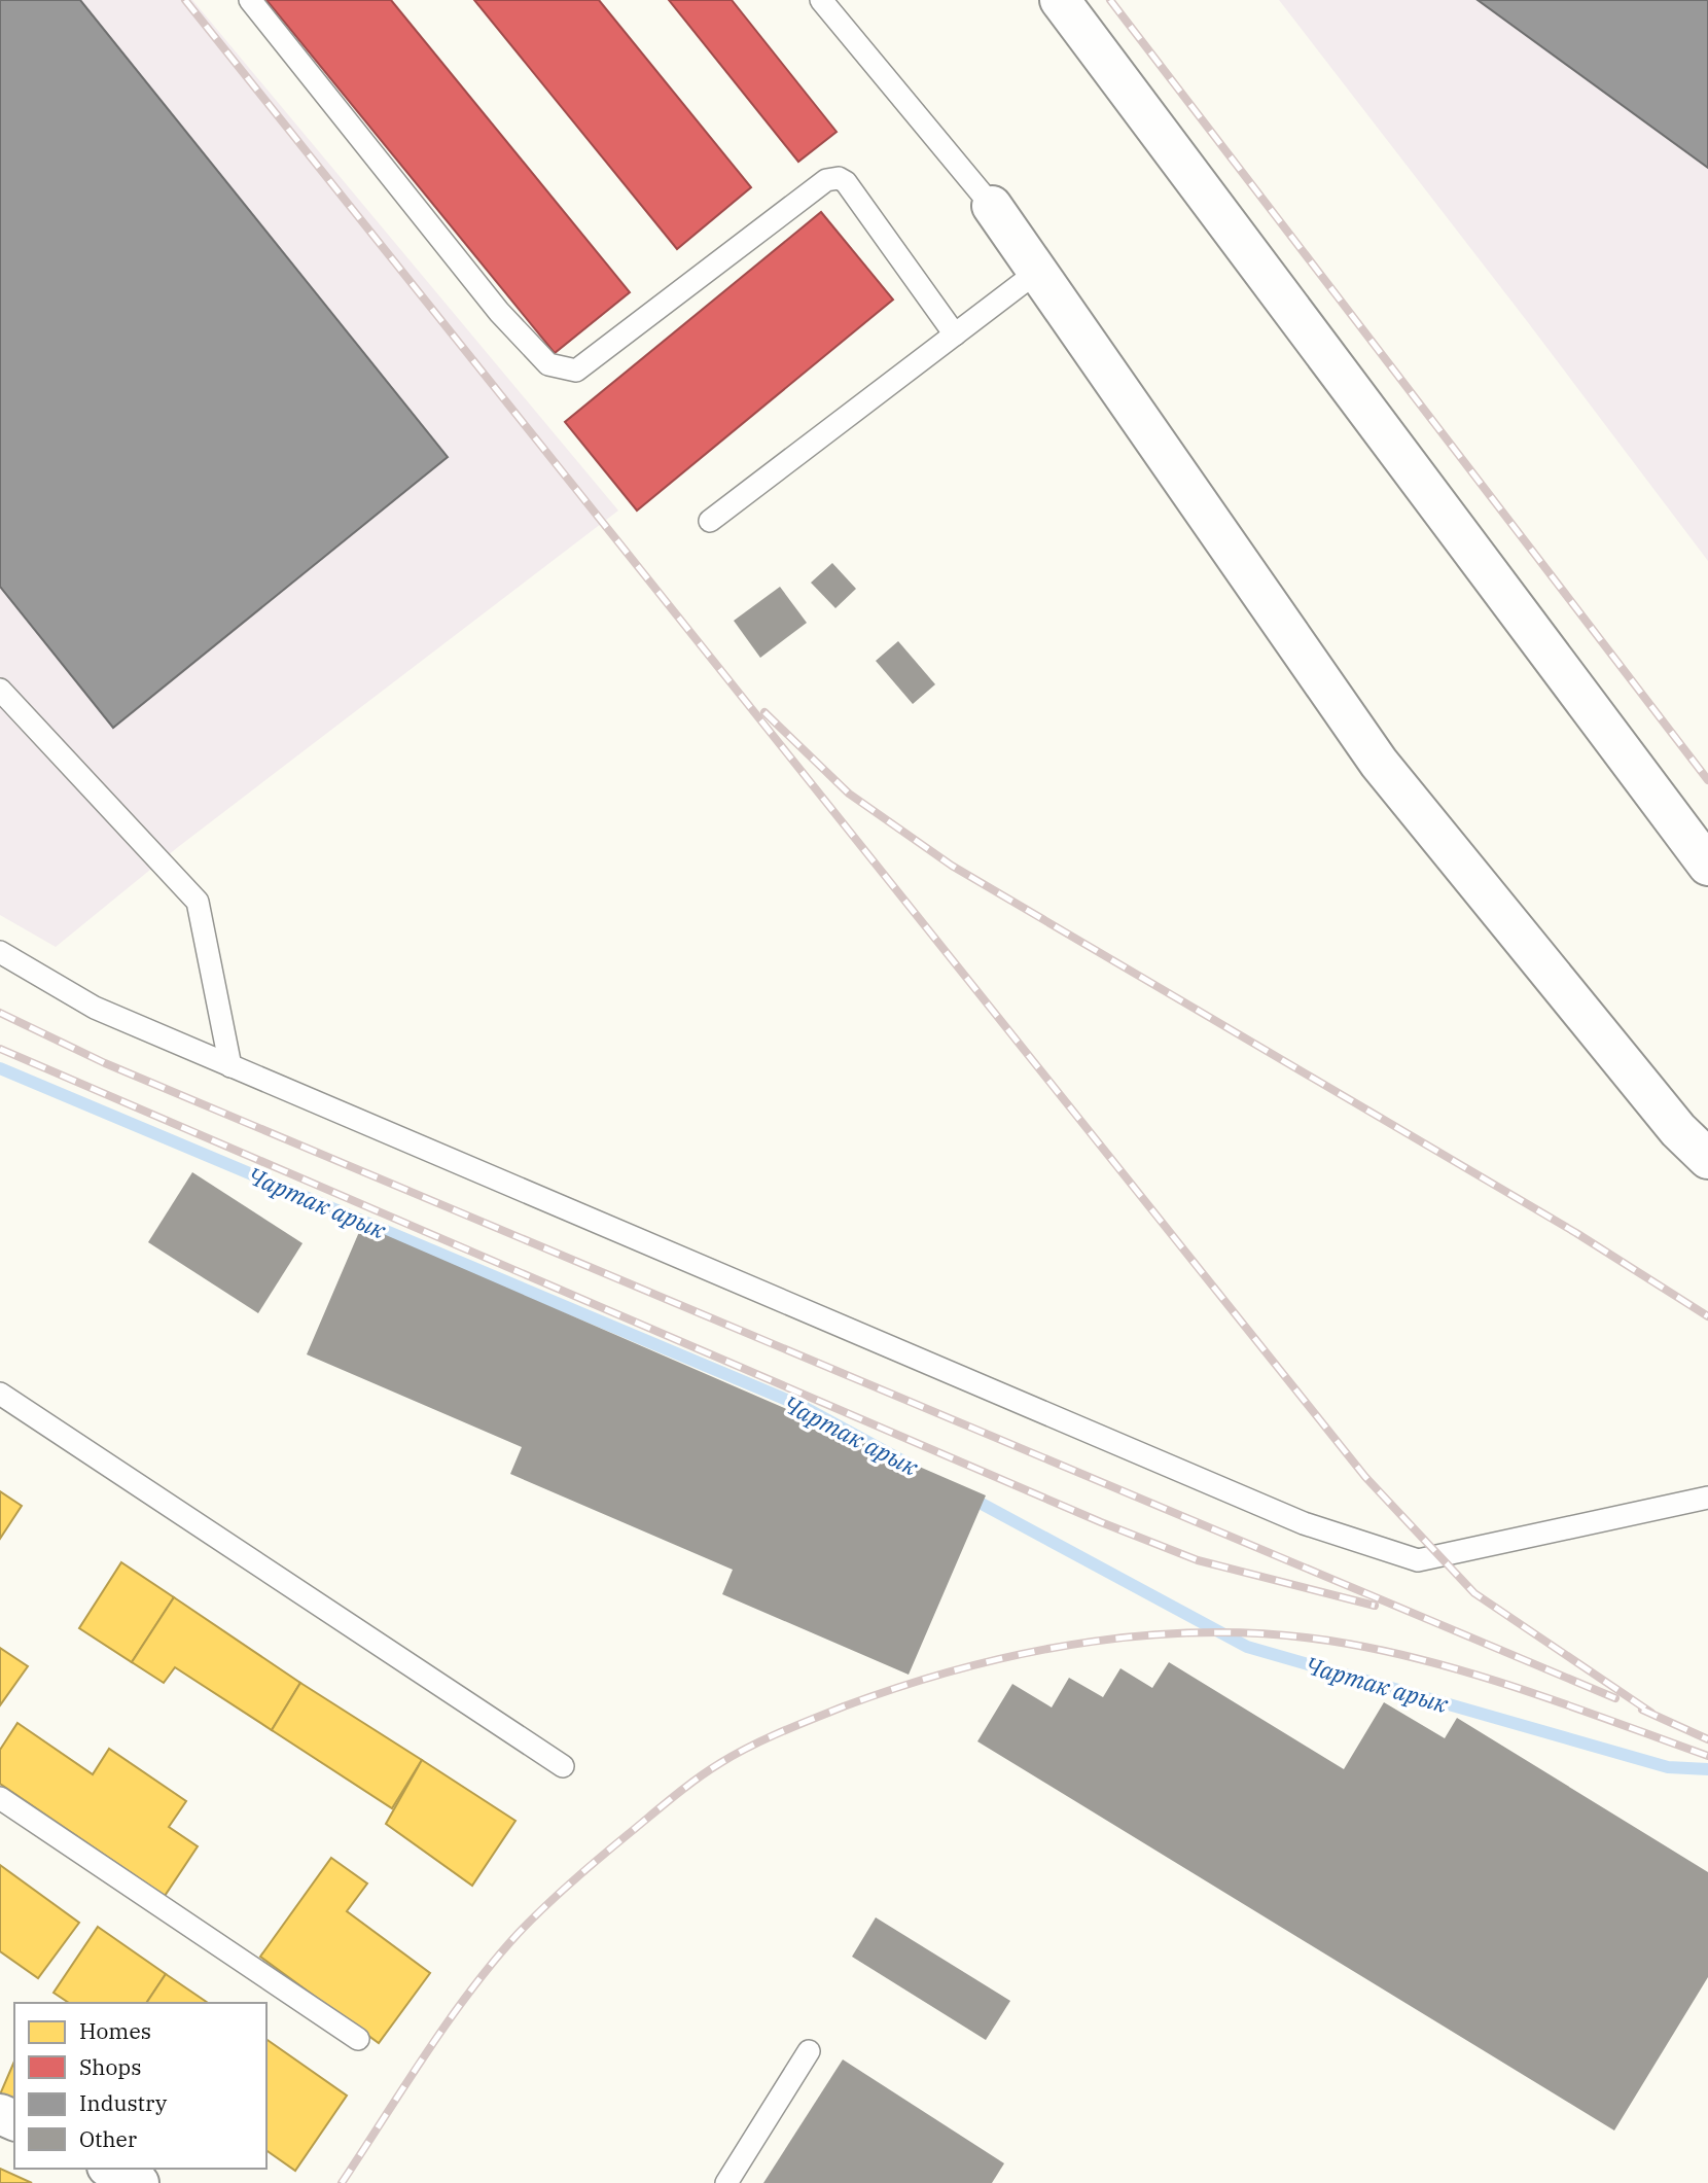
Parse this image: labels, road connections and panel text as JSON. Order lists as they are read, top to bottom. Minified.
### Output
{"water":["Чартак арык"],"legend":["Homes","Shops","Industry","Other"]}
